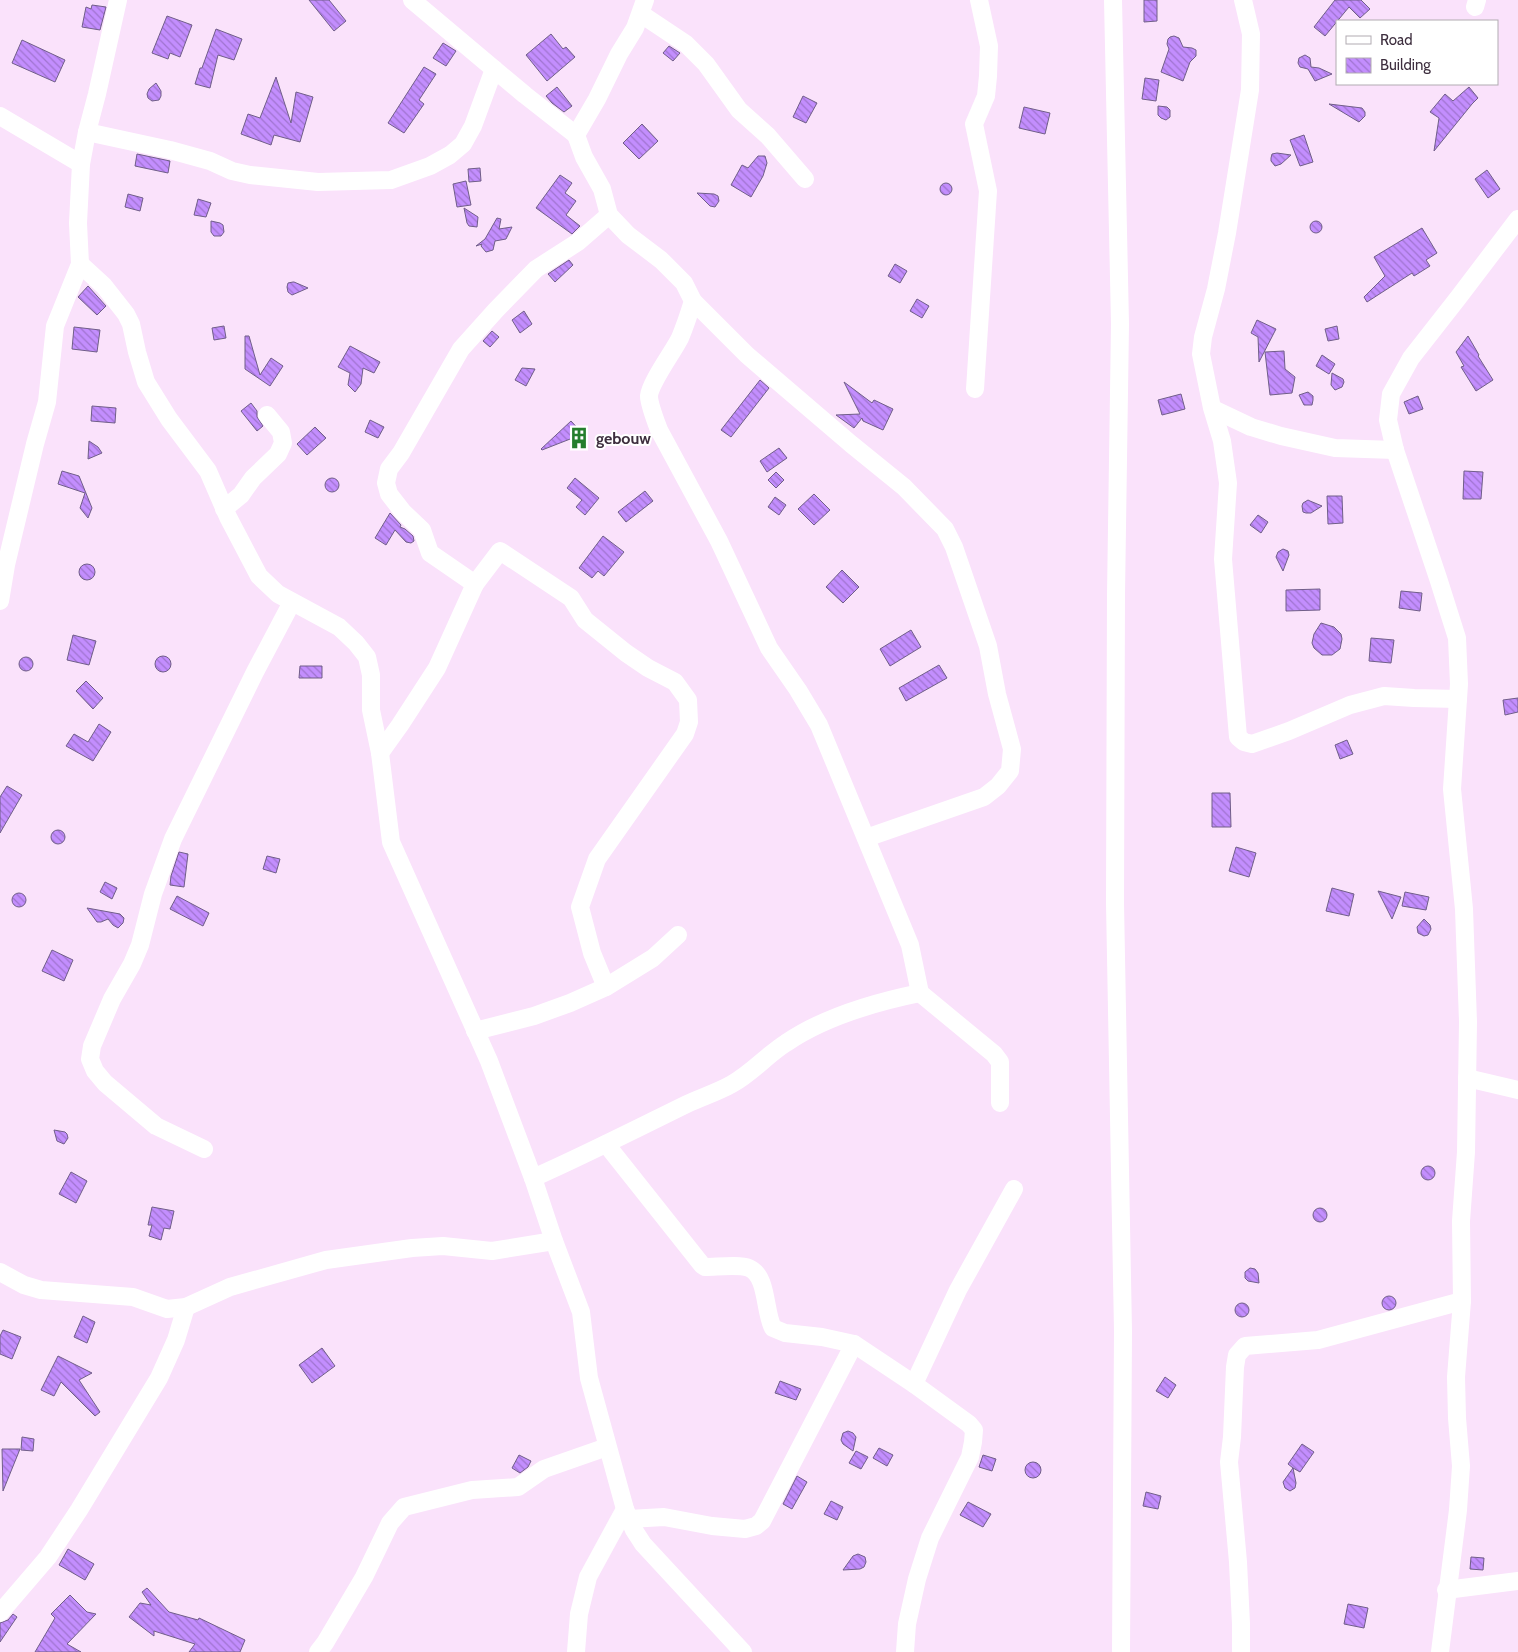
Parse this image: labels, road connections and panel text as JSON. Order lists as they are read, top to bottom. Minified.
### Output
{"places":{"building":["gebouw"]},"legend":["Road","Building"]}
